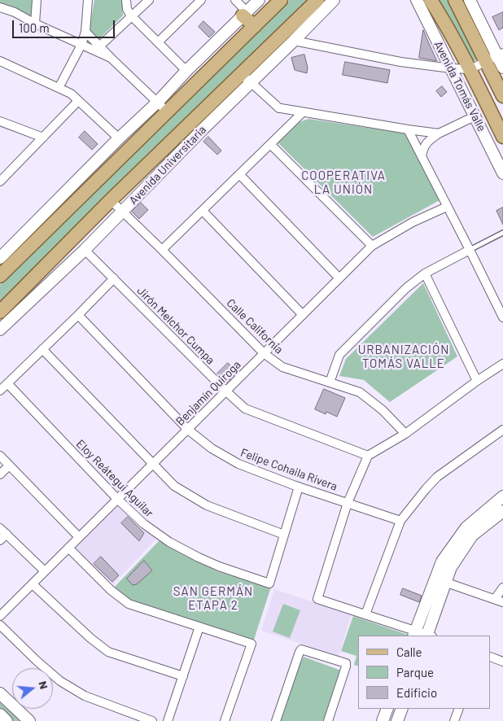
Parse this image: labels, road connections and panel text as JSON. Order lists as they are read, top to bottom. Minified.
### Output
{"streets":{"main road":["Avenida Tomás Valle","Avenida Universitaria"],"street":["Jirón Melchor Cumpa","Calle California","Benjamín Quiroga","Felipe Cohaila Rivera","Eloy Reátegui Aguilar"]},"crossings":[["Avenida Universitaria","Jirón Melchor Cumpa"],["Avenida Universitaria","Calle California"],["Jirón Melchor Cumpa","Benjamín Quiroga"],["Calle California","Benjamín Quiroga"],["Benjamín Quiroga","Felipe Cohaila Rivera"],["Benjamín Quiroga","Eloy Reátegui Aguilar"]],"districts":["COOPERATIVA LA UNIÓN","URBANIZACIÓN TOMÁS VALLE","SAN GERMÁN ETAPA 2"],"legend":["Calle","Parque","Edificio"],"scale_bar":"100 m","north":"right"}
